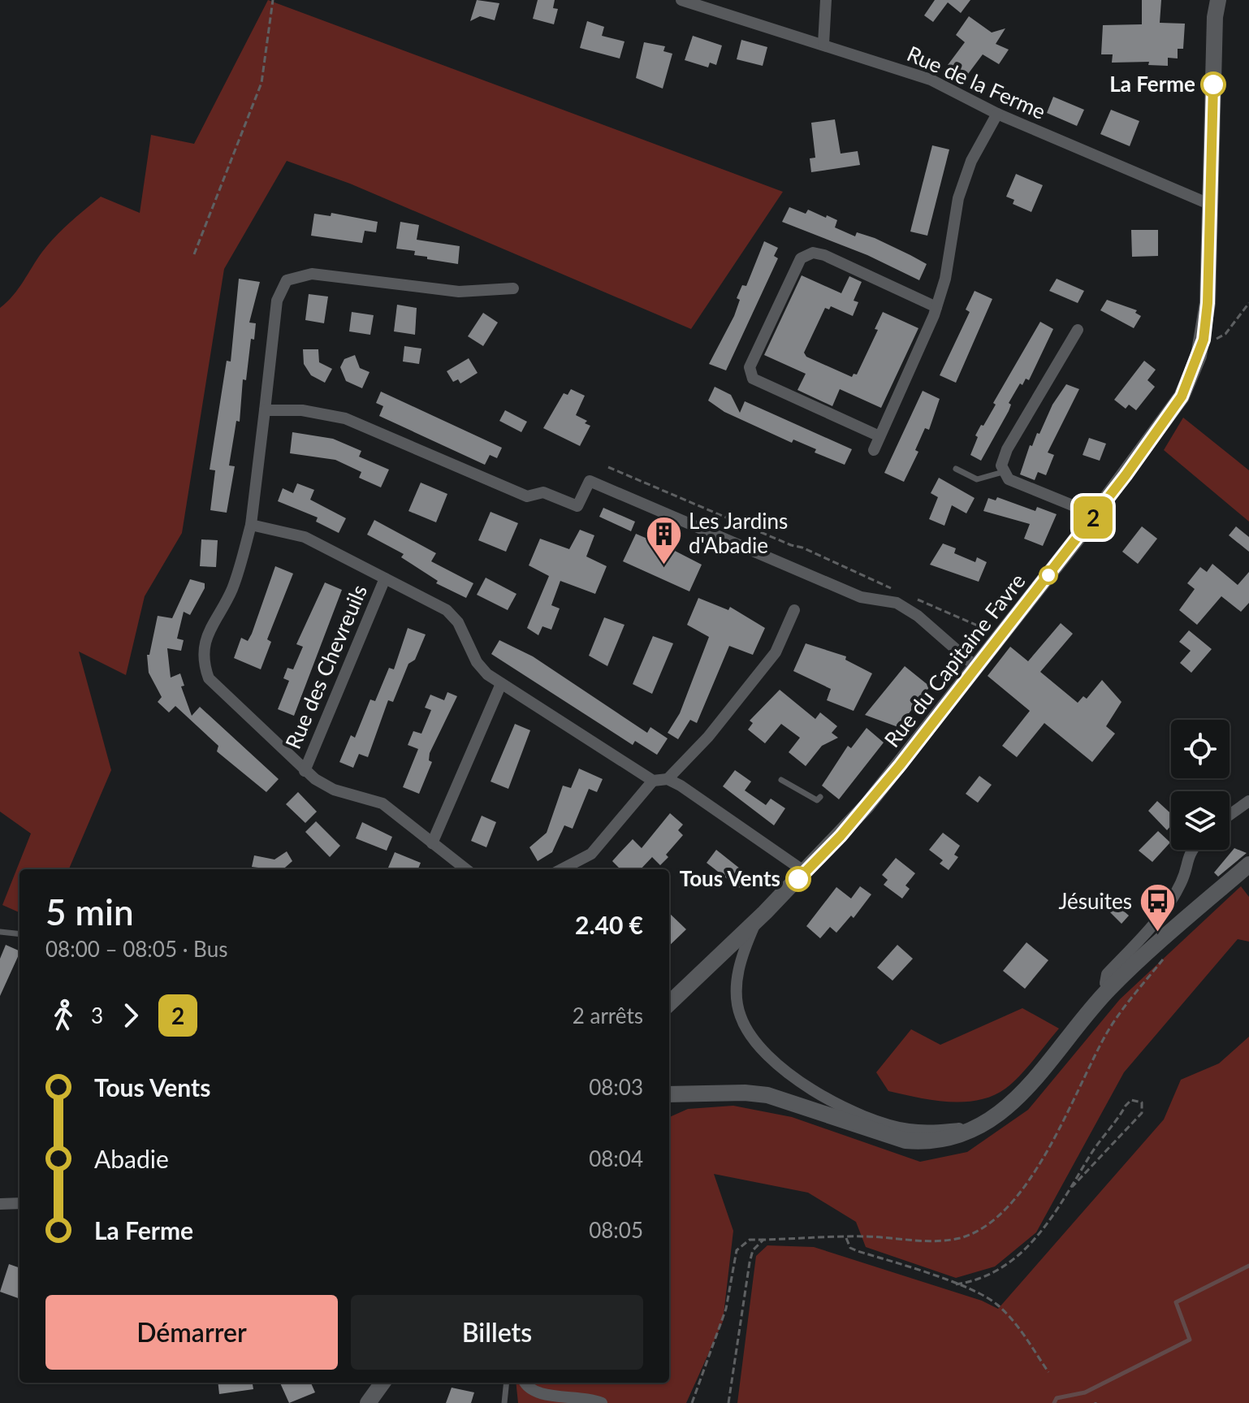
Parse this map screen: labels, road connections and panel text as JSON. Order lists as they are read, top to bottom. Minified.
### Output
{"streets":{"street":["Rue de la Ferme","Rue du Capitaine Favre","Rue des Chevreuils"]},"crossings":[["Rue de la Ferme","Rue du Capitaine Favre"]],"places":{"other":["La Ferme","Tous Vents"],"building":["Les Jardins d'Abadie"],"bus stop":["Jésuites"]},"lines":["bus line 2"],"page":{"on_map":"2","heading":["5 min","08:00 – 08:05 · Bus","2.40 €"],"legs":["3","2","2 arrêts"],"list":[{"name":"Tous Vents","value":"08:03"},{"name":"Abadie","value":"08:04"},{"name":"La Ferme","value":"08:05"}],"buttons":["Démarrer","Billets"]}}
